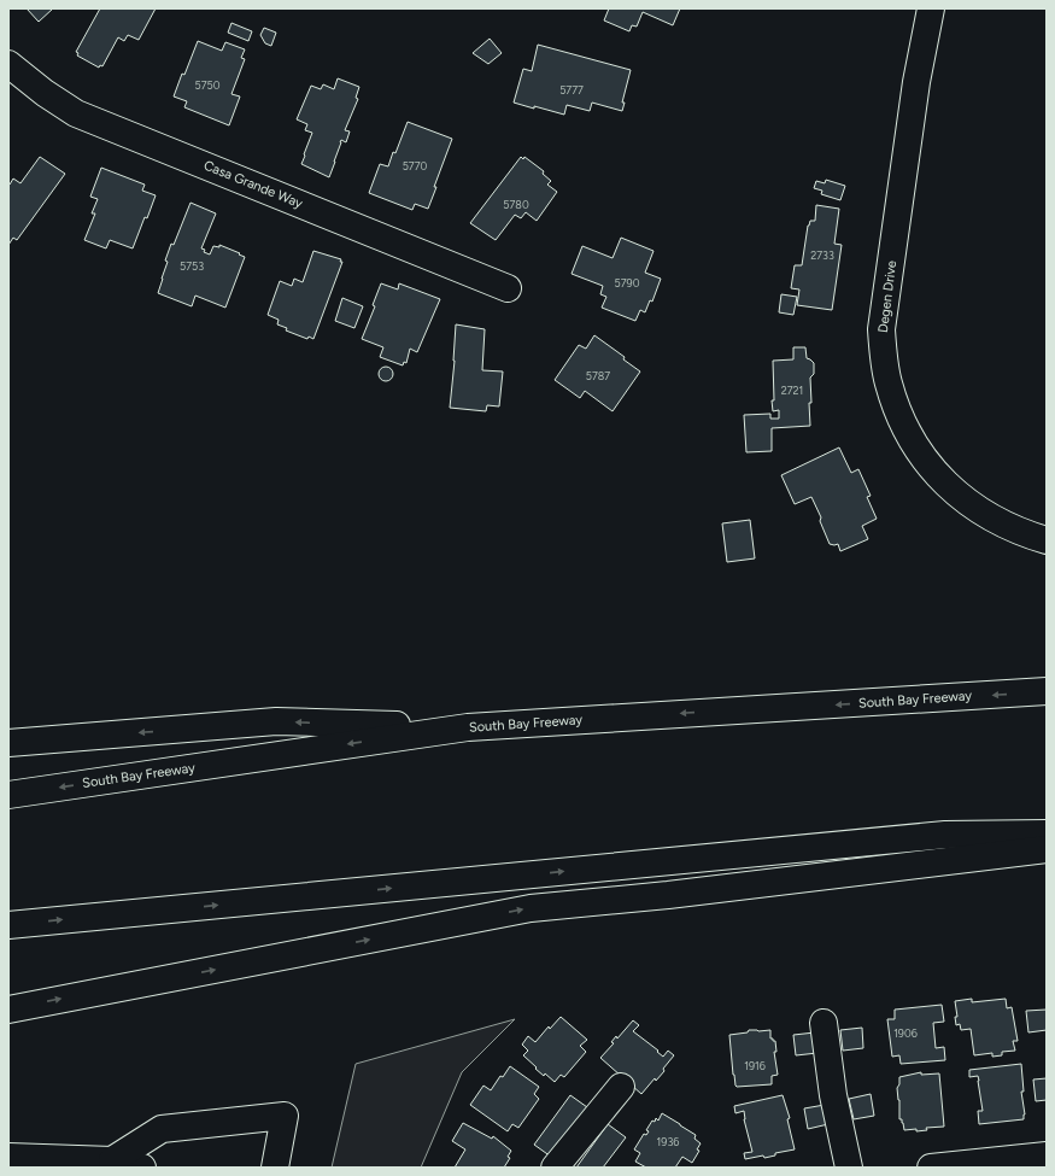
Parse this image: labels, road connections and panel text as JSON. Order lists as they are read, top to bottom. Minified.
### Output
{"streets":{"main road":["Casa Grande Way","Degen Drive","South Bay Freeway"]},"house_numbers":["5750","5777","5770","5780","2733","5753","5790","5787","2721","1906","1916","1936"]}
